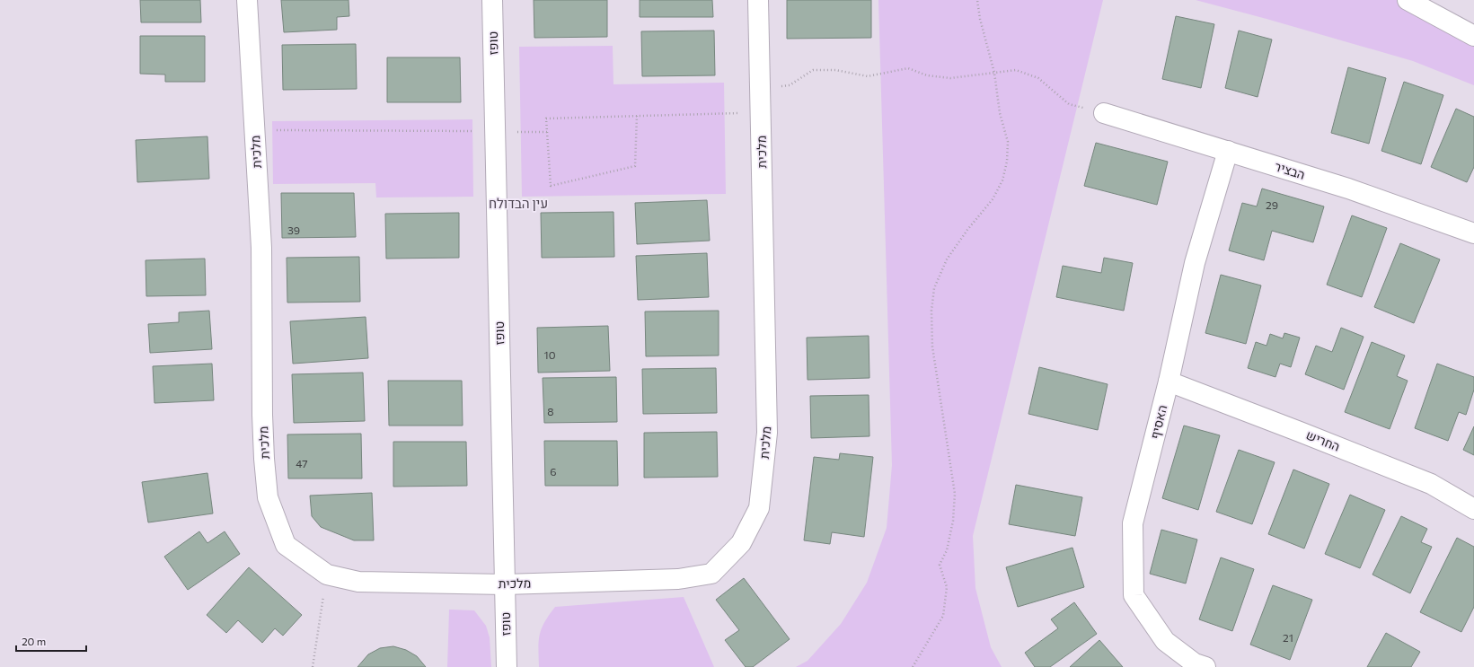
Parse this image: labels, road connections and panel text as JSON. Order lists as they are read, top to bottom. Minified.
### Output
{"streets":{"street":["טופז","מלכית","הבציר","האסיף","החריש"]},"crossings":[["טופז","מלכית"],["הבציר","האסיף"],["האסיף","החריש"]],"districts":["עין הבדולח"],"house_numbers":["29","39","10","8","47","6","21"],"scale_bar":"20 m"}
